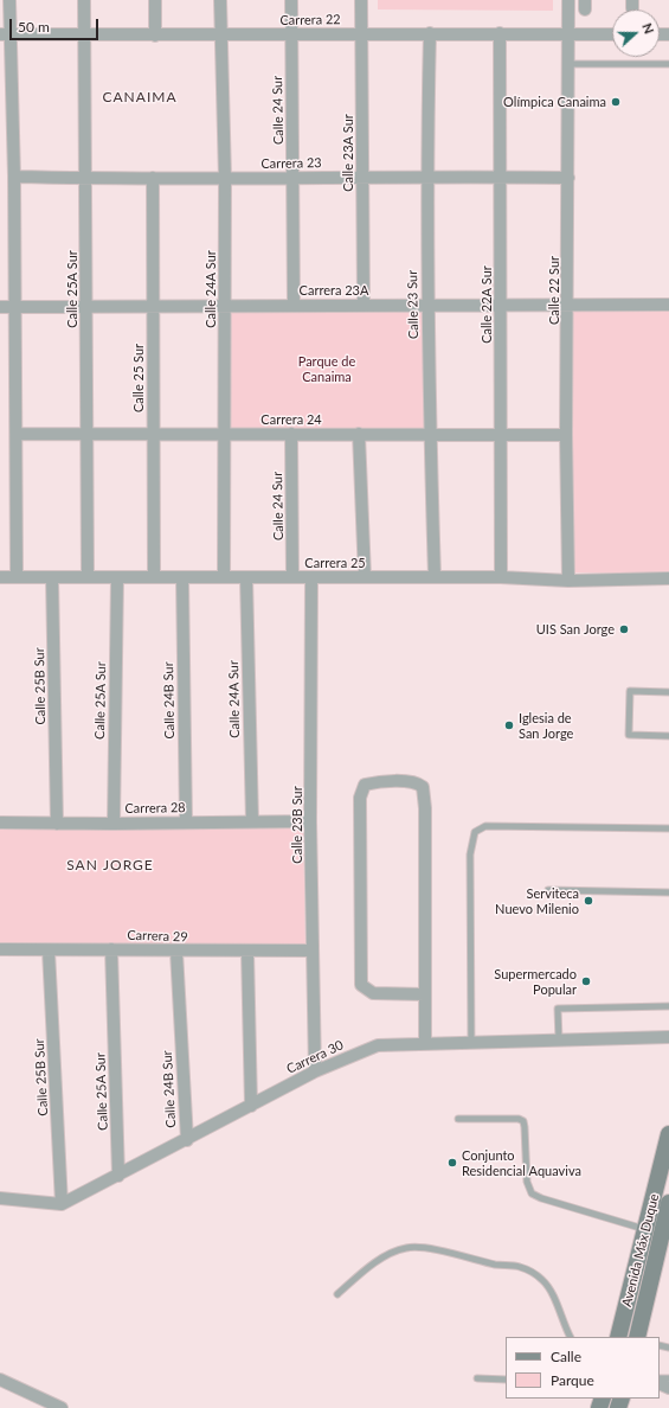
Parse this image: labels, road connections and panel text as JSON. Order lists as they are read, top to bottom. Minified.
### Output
{"streets":{"main road":["Avenida Máx Duque"],"street":["Carrera 22","Calle 24 Sur","Calle 23A Sur","Carrera 23","Calle 25A Sur","Calle 24A Sur","Carrera 23A","Calle 22 Sur","Calle 23 Sur","Calle 22A Sur","Calle 25 Sur","Carrera 24","Carrera 25","Calle 25B Sur","Calle 24B Sur","Carrera 28","Calle 23B Sur","Carrera 29","Carrera 30"]},"crossings":[["Carrera 22","Calle 24 Sur"],["Carrera 22","Calle 23A Sur"],["Carrera 22","Calle 25A Sur"],["Carrera 22","Calle 24A Sur"],["Carrera 22","Calle 22 Sur"],["Carrera 22","Calle 23 Sur"],["Carrera 22","Calle 22A Sur"],["Calle 24 Sur","Carrera 23"],["Calle 24 Sur","Carrera 23A"],["Calle 24 Sur","Carrera 24"],["Calle 24 Sur","Carrera 25"],["Calle 23A Sur","Carrera 23"],["Calle 23A Sur","Carrera 23A"],["Carrera 23","Calle 25A Sur"],["Carrera 23","Calle 24A Sur"],["Carrera 23","Calle 22 Sur"],["Carrera 23","Calle 23 Sur"],["Carrera 23","Calle 22A Sur"],["Carrera 23","Calle 25 Sur"],["Calle 25A Sur","Carrera 23A"],["Calle 25A Sur","Carrera 24"],["Calle 25A Sur","Carrera 25"],["Calle 25A Sur","Carrera 28"],["Calle 25A Sur","Carrera 29"],["Calle 25A Sur","Carrera 30"],["Calle 24A Sur","Carrera 23A"],["Calle 24A Sur","Carrera 24"],["Calle 24A Sur","Carrera 25"],["Calle 24A Sur","Carrera 28"],["Carrera 23A","Calle 22 Sur"],["Carrera 23A","Calle 23 Sur"],["Carrera 23A","Calle 22A Sur"],["Carrera 23A","Calle 25 Sur"],["Calle 22 Sur","Carrera 24"],["Calle 22 Sur","Carrera 25"],["Calle 23 Sur","Carrera 24"],["Calle 23 Sur","Carrera 25"],["Calle 22A Sur","Carrera 24"],["Calle 22A Sur","Carrera 25"],["Calle 25 Sur","Carrera 24"],["Calle 25 Sur","Carrera 25"],["Carrera 25","Calle 25B Sur"],["Carrera 25","Calle 24B Sur"],["Carrera 25","Calle 23B Sur"],["Calle 25B Sur","Carrera 28"],["Calle 25B Sur","Carrera 29"],["Calle 25B Sur","Carrera 30"],["Calle 24B Sur","Carrera 28"],["Calle 24B Sur","Carrera 29"],["Calle 24B Sur","Carrera 30"],["Carrera 28","Calle 23B Sur"],["Calle 23B Sur","Carrera 29"],["Calle 23B Sur","Carrera 30"]],"districts":["CANAIMA","SAN JORGE"],"parks":["Parque de Canaima"],"places":["Olímpica Canaima","UIS San Jorge","Iglesia de San Jorge","Serviteca Nuevo Milenio","Supermercado Popular","Conjunto Residencial Aquaviva"],"legend":["Calle","Parque"],"scale_bar":"50 m","north":"right"}
